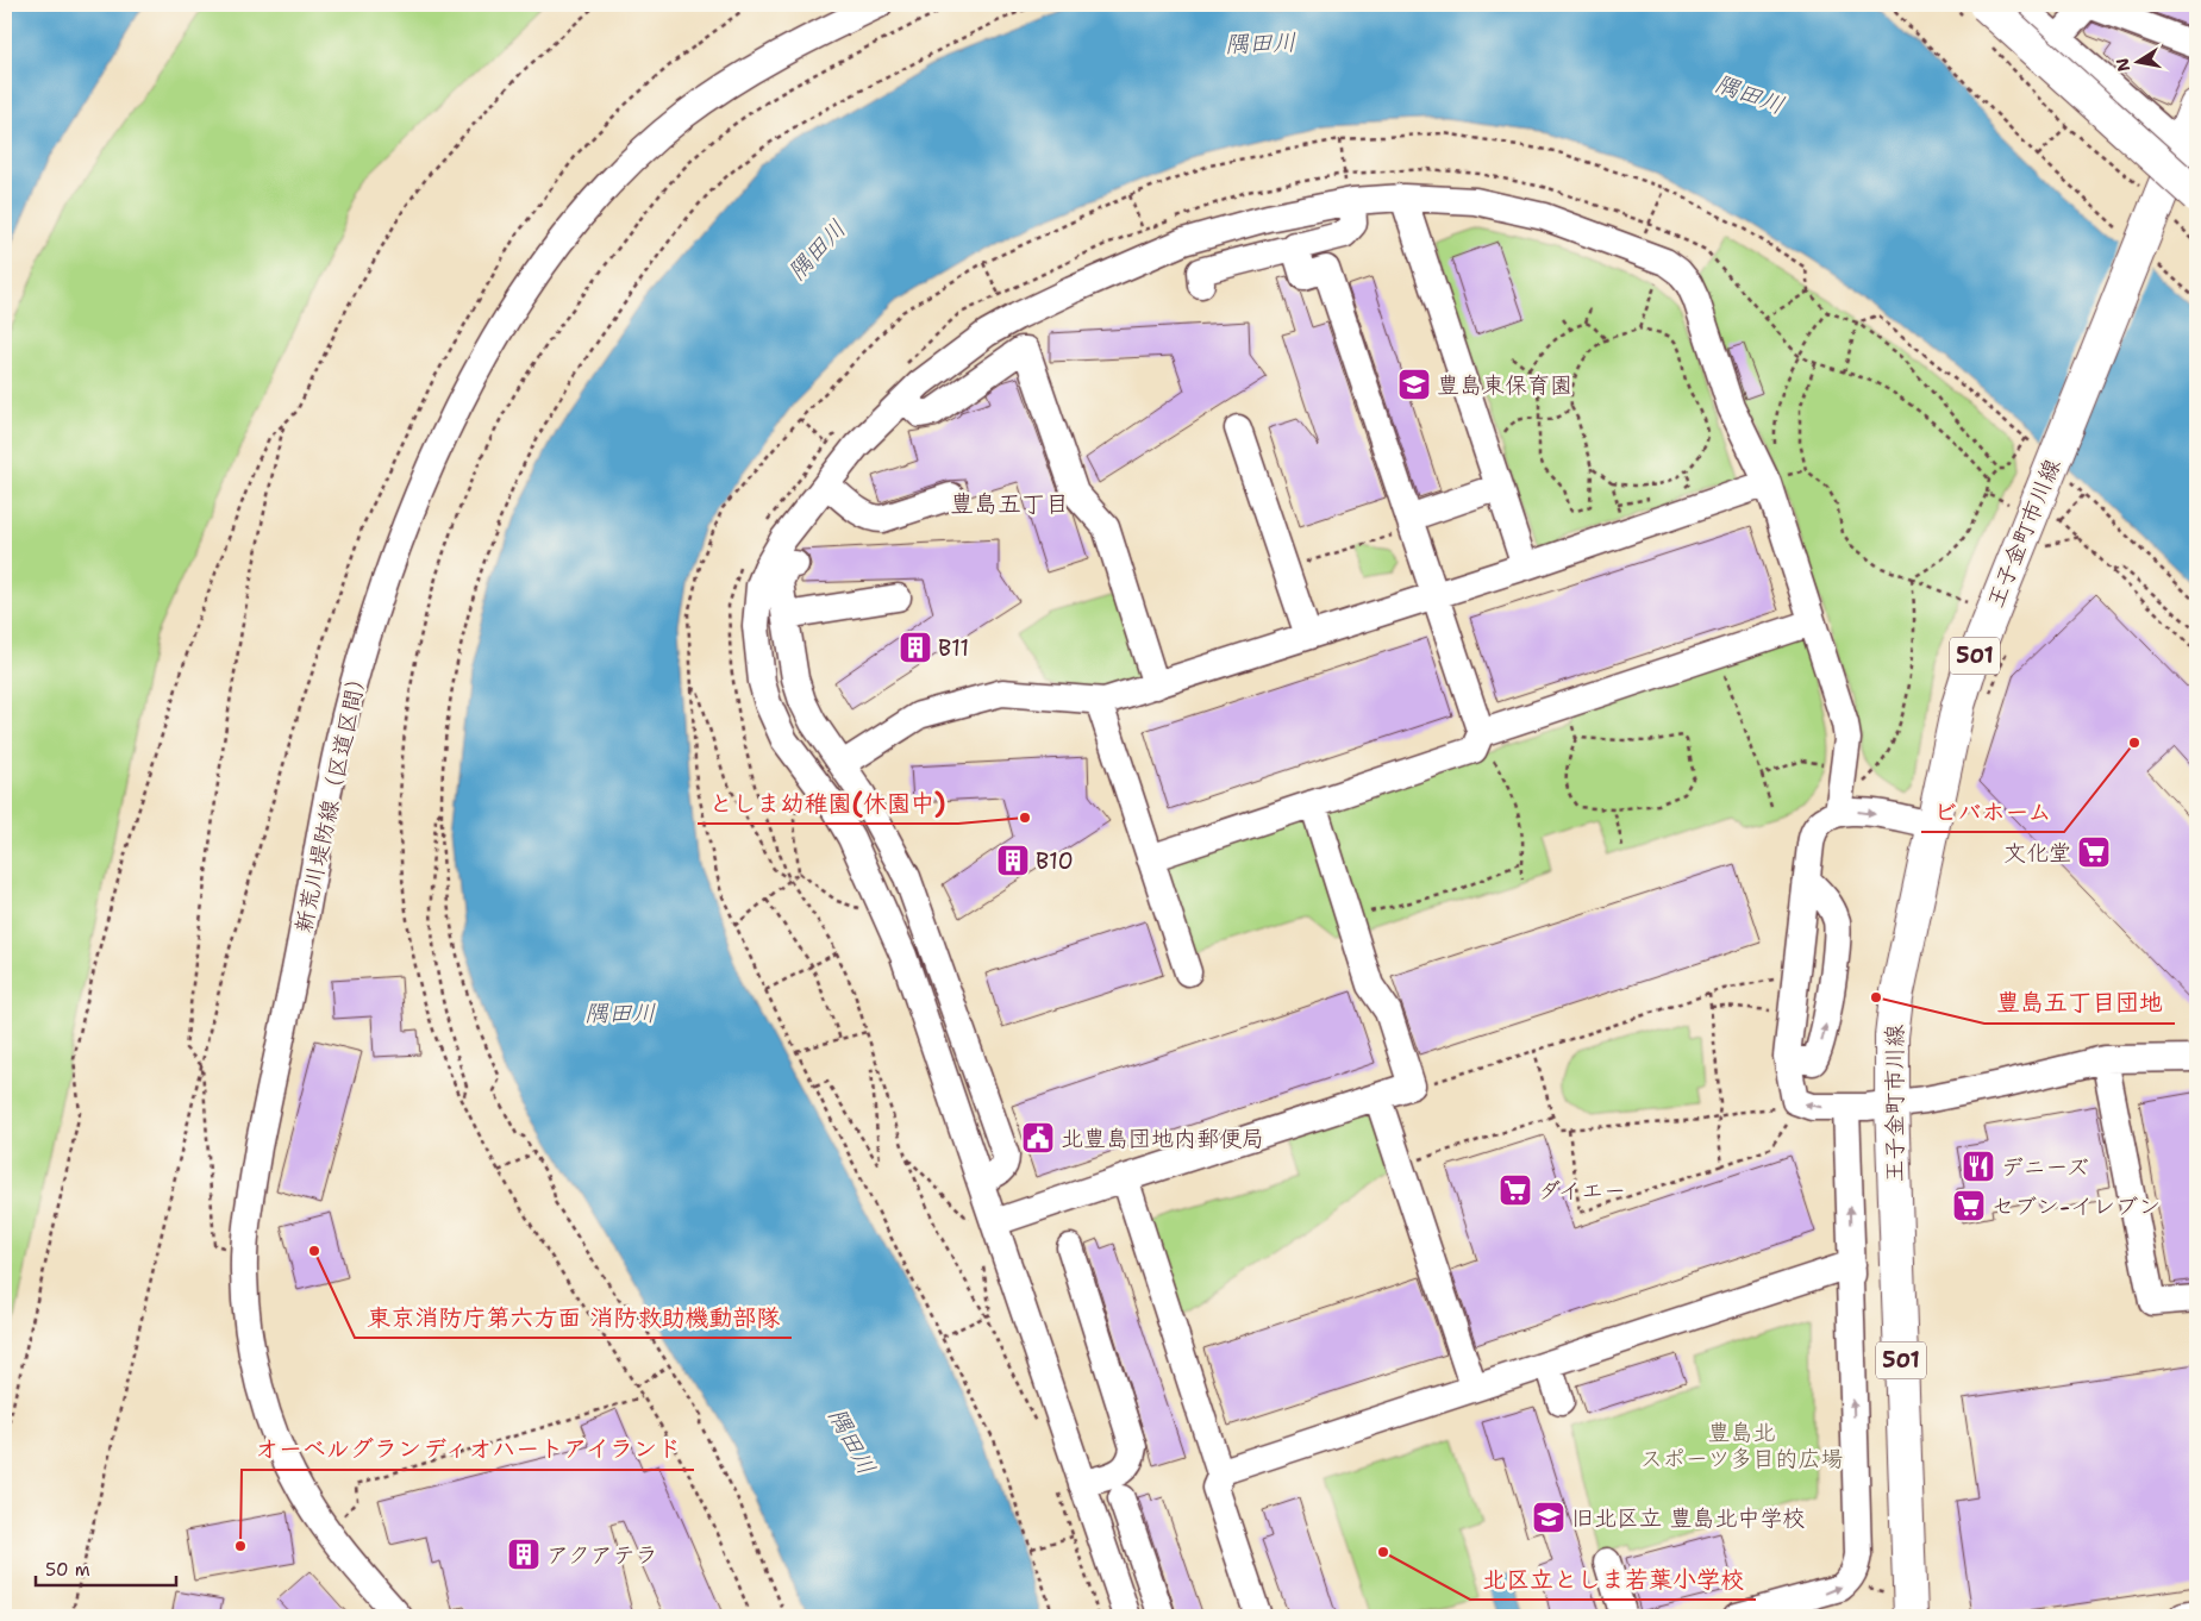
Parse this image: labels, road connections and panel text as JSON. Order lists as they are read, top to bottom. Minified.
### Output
{"streets":{"main road":["王子金町市川線","501"],"street":["新荒川堤防線（区道区間）"]},"districts":["豊島五丁目"],"water":["隅田川"],"parks":["豊島北 スポーツ多目的広場"],"places":{"school or university":["豊島東保育園","旧北区立 豊島北中学校"],"building":["B11","B10","アクアテラ"],"other":["ビバホーム","としま幼稚園(休園中)","豊島五丁目団地","東京消防庁第六方面 消防救助機動部隊","オーベルグランディオハートアイランド","北区立としま若葉小学校"],"supermarket":["文化堂","ダイエー","セブン-イレブン"],"public building":["北豊島団地内郵便局"],"restaurant":["デニーズ"]},"scale_bar":"50 m","north":"left"}
